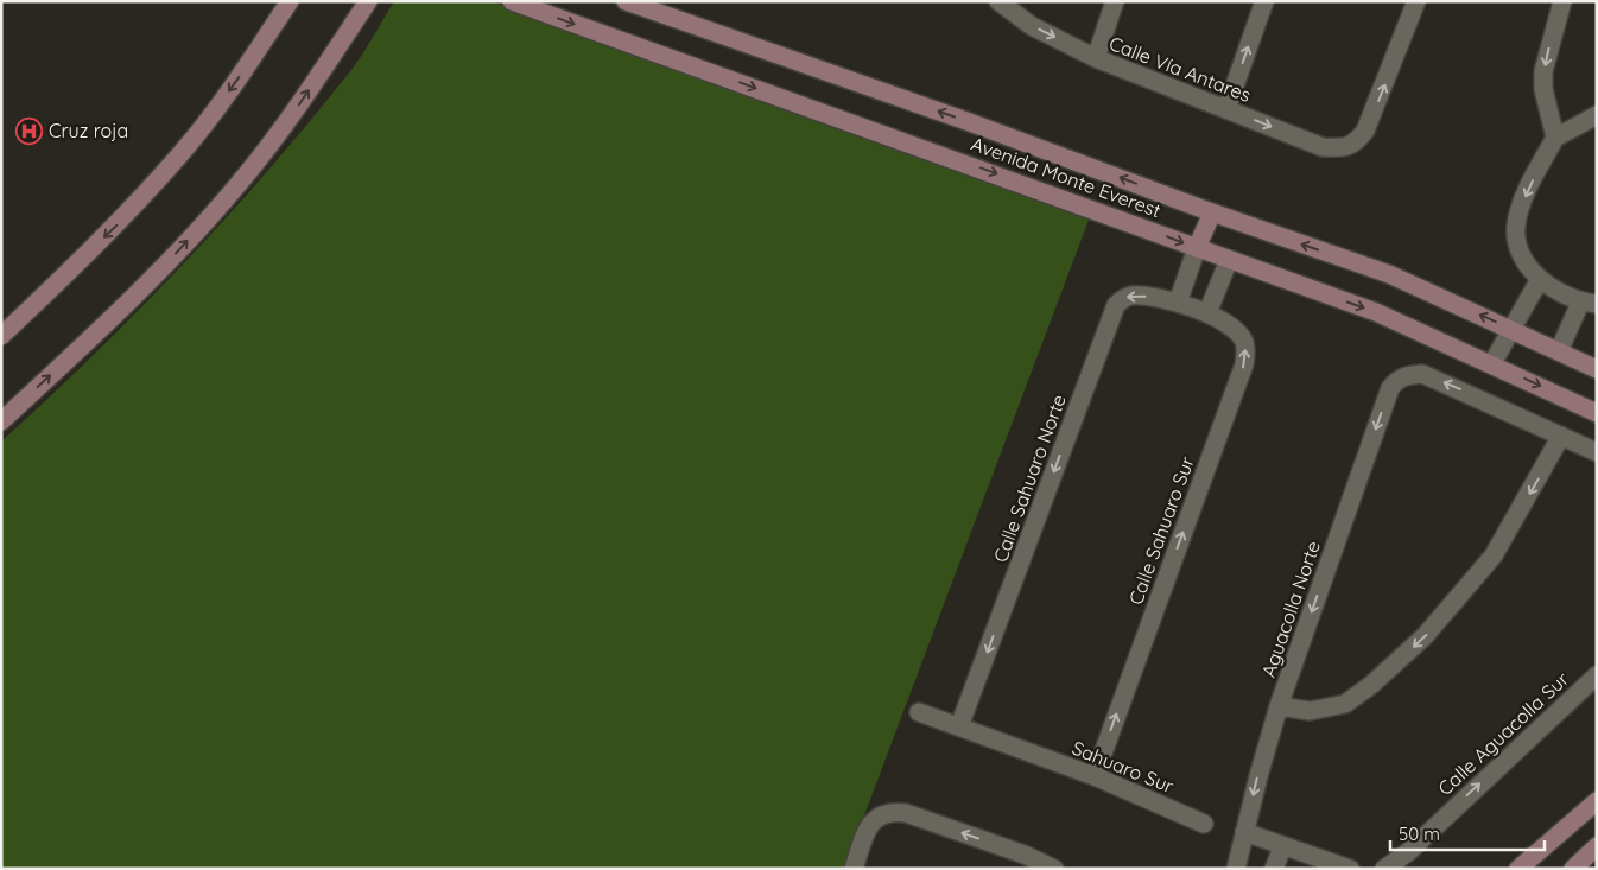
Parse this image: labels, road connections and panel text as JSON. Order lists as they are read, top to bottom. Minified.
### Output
{"streets":{"main road":["Avenida Monte Everest"],"street":["Calle Vía Antares","Calle Sahuaro Norte","Calle Sahuaro Sur","Aguacolla Norte","Calle Aguacolla Sur","Sahuaro Sur"]},"crossings":[["Calle Sahuaro Norte","Calle Sahuaro Sur"],["Calle Sahuaro Norte","Sahuaro Sur"],["Calle Sahuaro Sur","Sahuaro Sur"]],"one_way":["Calle Sahuaro Norte","Calle Sahuaro Sur"],"places":{"hospital":["Cruz roja"]},"scale_bar":"50 m"}
